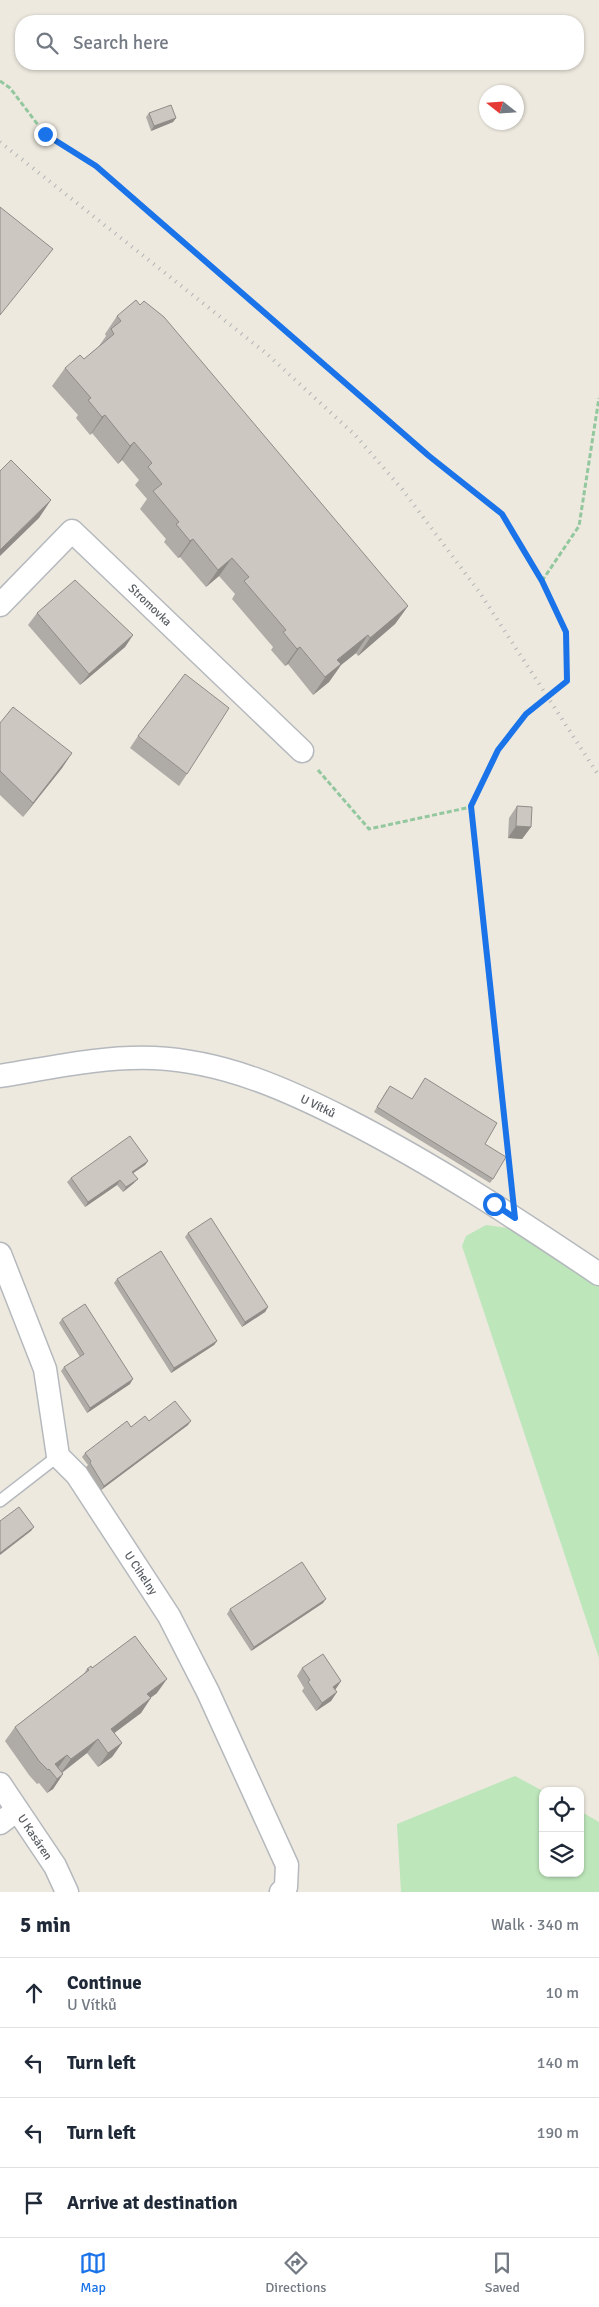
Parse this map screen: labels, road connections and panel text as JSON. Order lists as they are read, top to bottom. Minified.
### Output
{"streets":{"street":["Stromovka","U Vítků","U Cihelny","U Kasáren"]},"north":"left","page":{"search":"Search here","heading":["5 min","Walk · 340 m"],"list":[["Continue","U Vítků","10 m"],["Turn left","140 m"],["Turn left","190 m"],"Arrive at destination"],"nav":["Map","Directions","Saved"]}}
